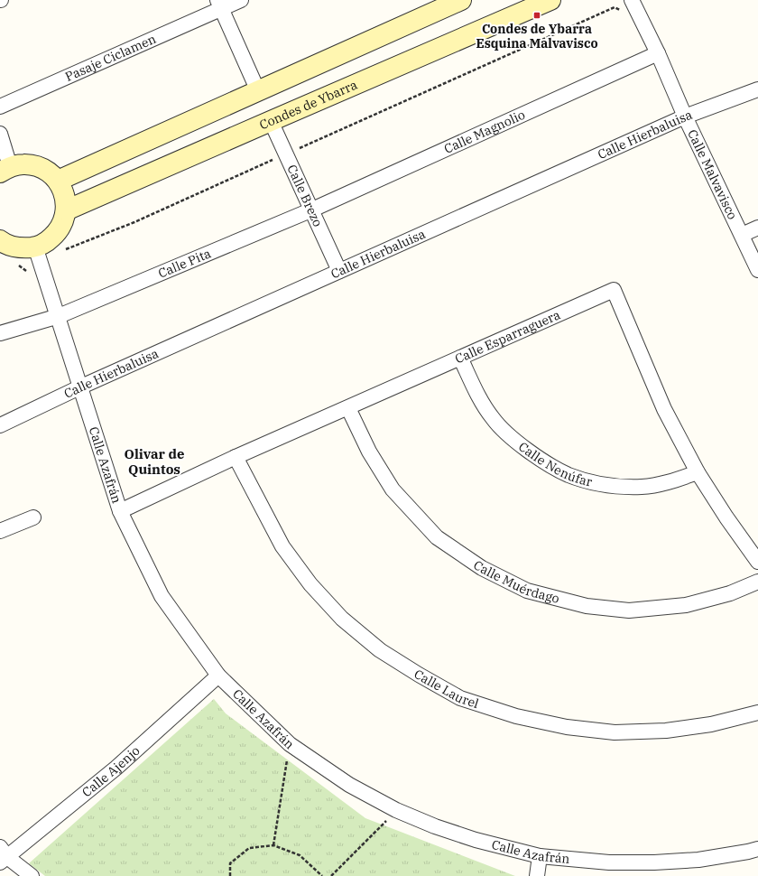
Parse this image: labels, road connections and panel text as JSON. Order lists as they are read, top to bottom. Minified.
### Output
{"streets":{"main road":["Condes de Ybarra"],"street":["Pasaje Ciclamen","Calle Magnolio","Calle Hierbaluisa","Calle Malvavisco","Calle Brezo","Calle Pita","Calle Esparraguera","Calle Nenúfar","Calle Azafrán","Calle Muérdago","Calle Laurel","Calle Ajenjo"]},"crossings":[["Condes de Ybarra","Calle Brezo"],["Calle Magnolio","Calle Malvavisco"],["Calle Magnolio","Calle Brezo"],["Calle Magnolio","Calle Pita"],["Calle Hierbaluisa","Calle Malvavisco"],["Calle Hierbaluisa","Calle Brezo"],["Calle Hierbaluisa","Calle Azafrán"],["Calle Brezo","Calle Pita"],["Calle Pita","Calle Azafrán"],["Calle Esparraguera","Calle Nenúfar"],["Calle Esparraguera","Calle Azafrán"],["Calle Esparraguera","Calle Muérdago"],["Calle Esparraguera","Calle Laurel"],["Calle Azafrán","Calle Ajenjo"]],"districts":["Olivar de Quintos"],"places":{"transit":["Condes de Ybarra Esquina Malvavisco"]}}
